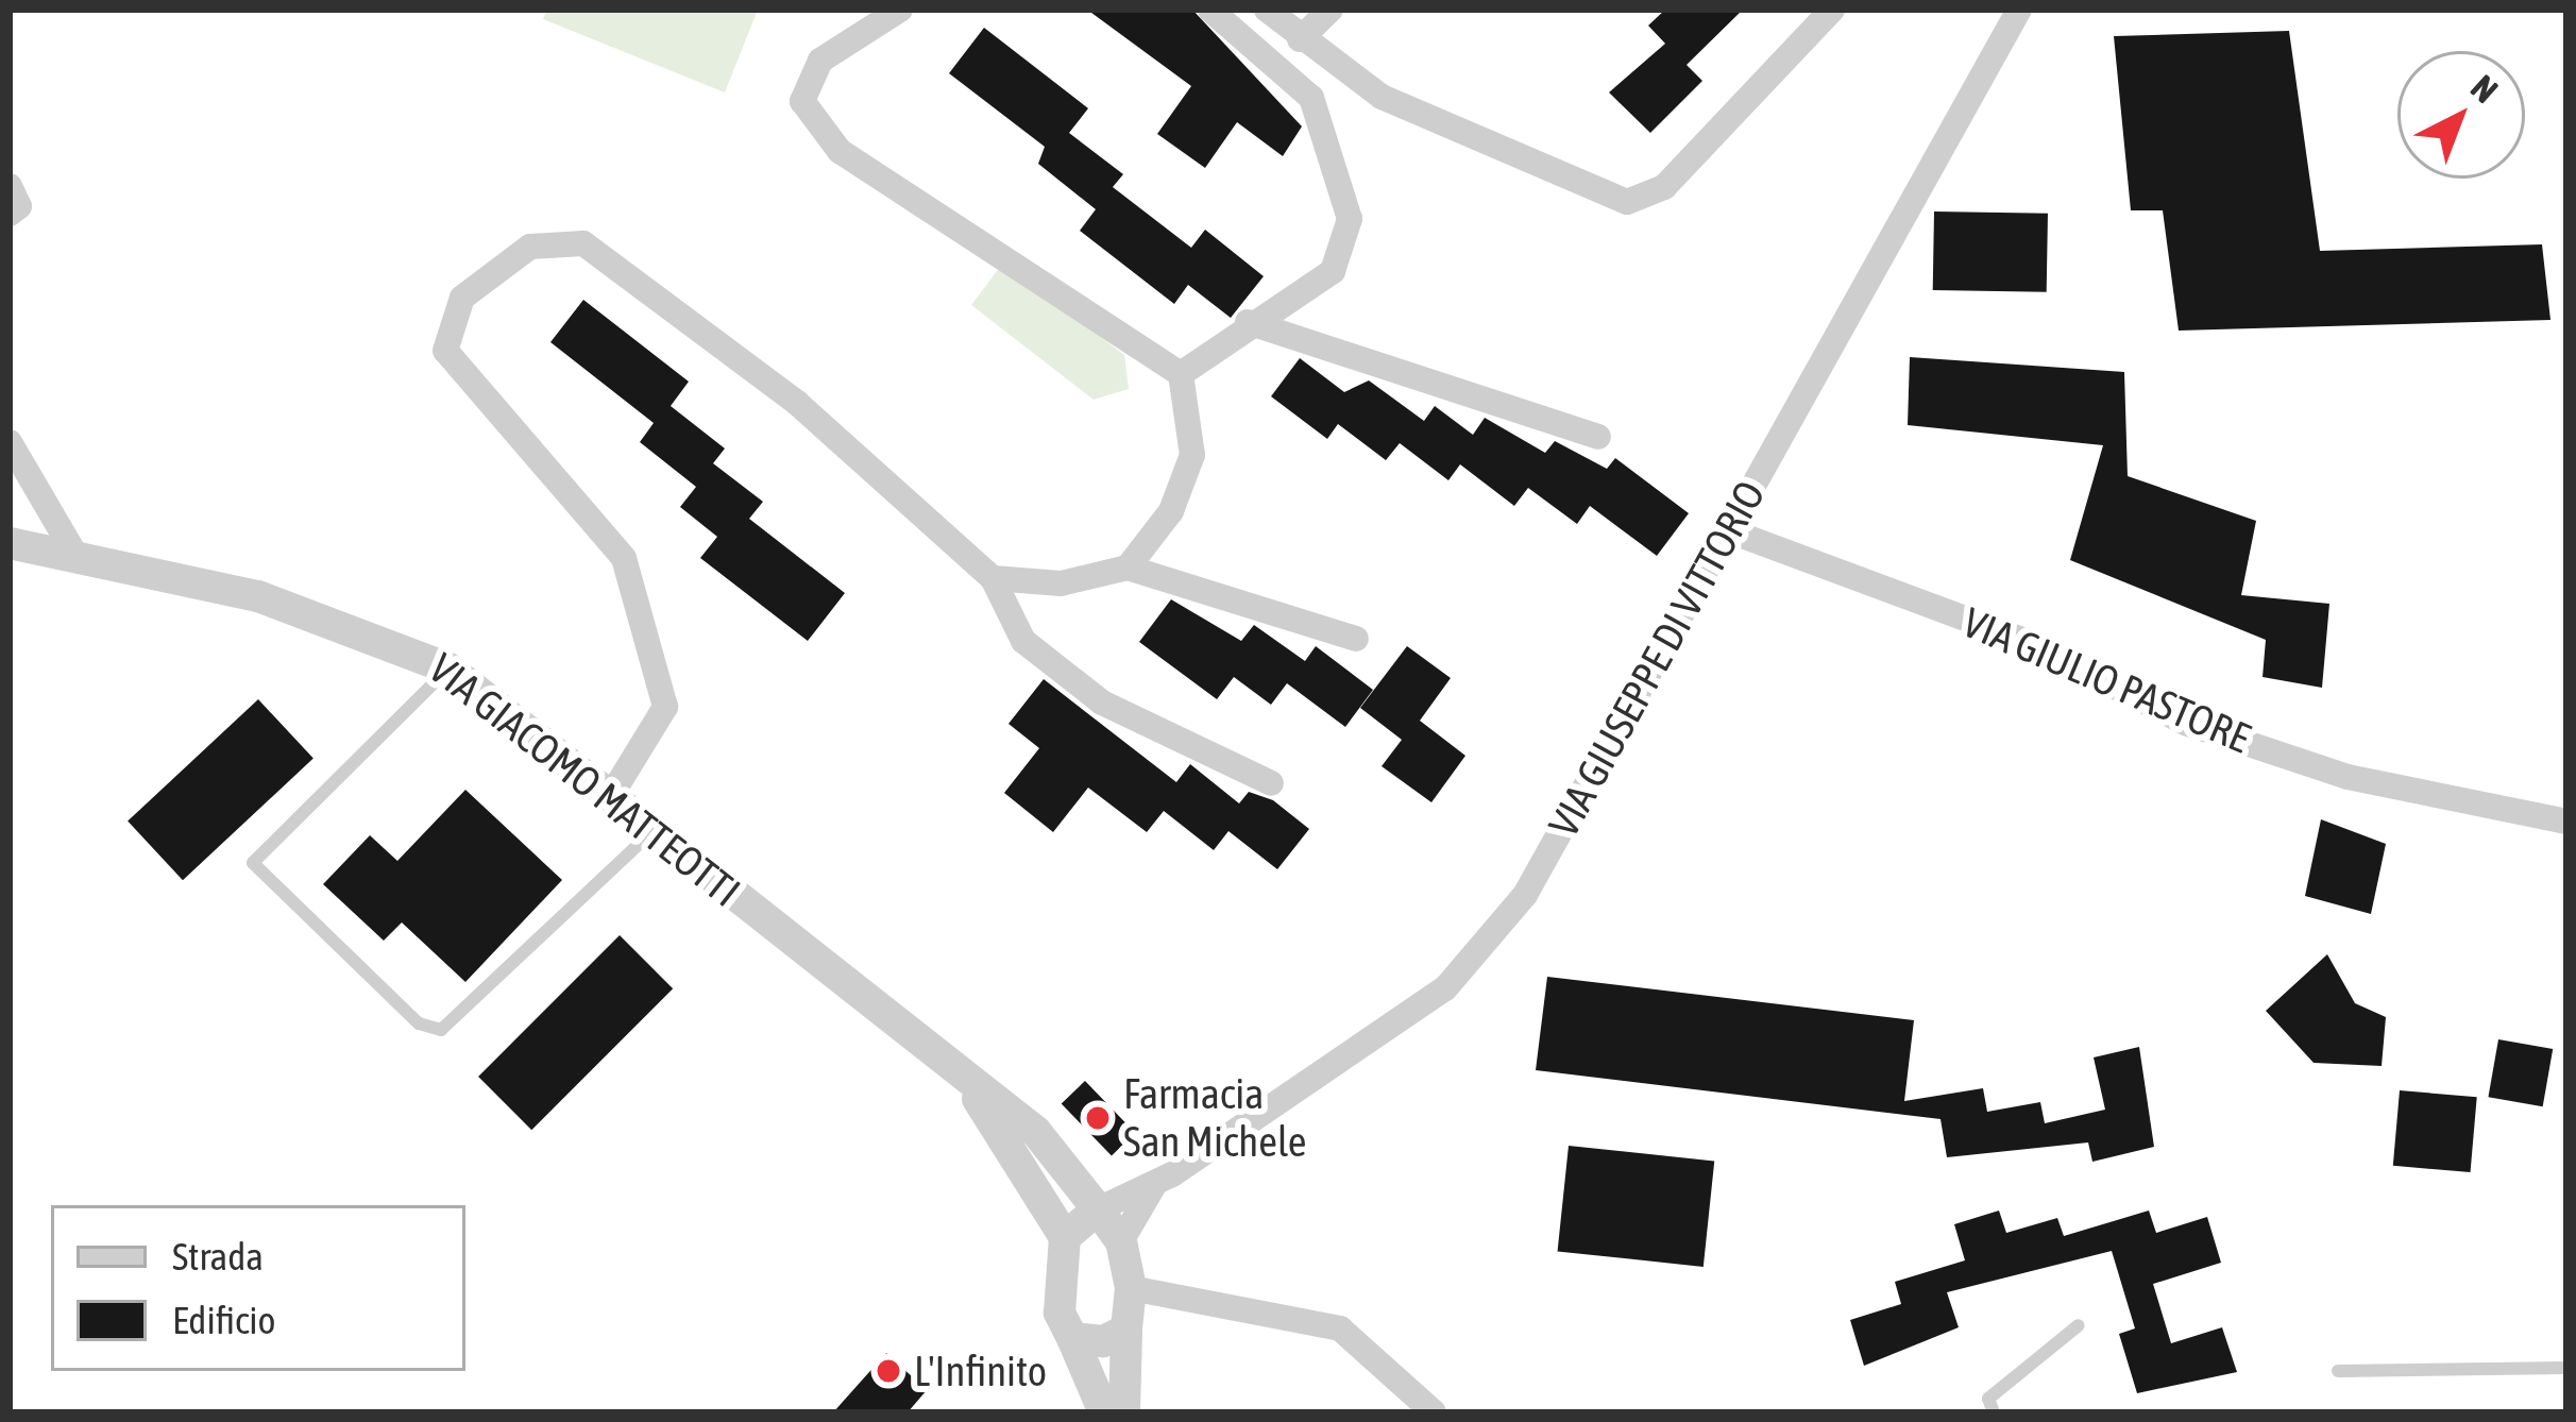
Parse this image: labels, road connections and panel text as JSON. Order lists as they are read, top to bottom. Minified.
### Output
{"streets":{"street":["VIA GIUSEPPE DI VITTORIO","VIA GIULIO PASTORE","VIA GIACOMO MATTEOTTI"]},"crossings":[["VIA GIUSEPPE DI VITTORIO","VIA GIULIO PASTORE"],["VIA GIUSEPPE DI VITTORIO","VIA GIACOMO MATTEOTTI"]],"places":["Farmacia San Michele","L'Infinito"],"legend":["Strada","Edificio"],"north":"top right"}
